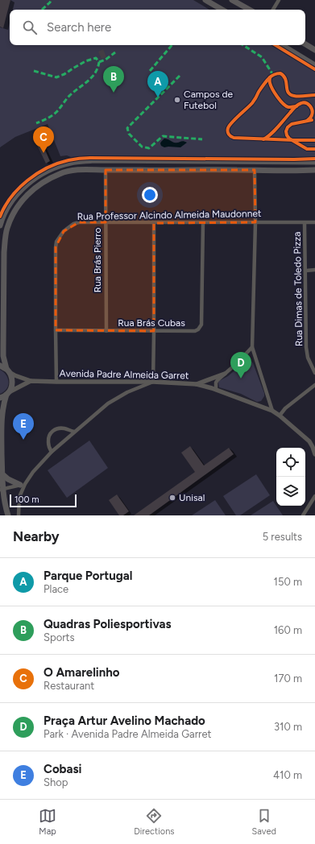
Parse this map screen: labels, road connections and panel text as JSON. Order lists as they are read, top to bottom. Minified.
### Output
{"streets":{"street":["Rua Professor Alcindo Almeida Maudonnet","Rua Brás Pierro","Rua Dimas de Toledo Pizza","Rua Brás Cubas","Avenida Padre Almeida Garret"]},"crossings":[["Rua Professor Alcindo Almeida Maudonnet","Rua Brás Pierro"],["Rua Professor Alcindo Almeida Maudonnet","Rua Dimas de Toledo Pizza"],["Rua Professor Alcindo Almeida Maudonnet","Rua Brás Cubas"],["Rua Professor Alcindo Almeida Maudonnet","Avenida Padre Almeida Garret"],["Rua Brás Pierro","Rua Brás Cubas"]],"places":["Campos de Futebol","Unisal"],"scale_bar":"100 m","page":{"search":"Search here","pins":["B","A","C","D","E"],"scale":"100 m","heading":["Nearby","5 results"],"list":[{"mark":"A","name":"Parque Portugal","note":"Place","value":"150 m"},{"mark":"B","name":"Quadras Poliesportivas","note":"Sports","value":"160 m"},{"mark":"C","name":"O Amarelinho","note":"Restaurant","value":"170 m"},{"mark":"D","name":"Praça Artur Avelino Machado","note":"Park · Avenida Padre Almeida Garret","value":"310 m"},{"mark":"E","name":"Cobasi","note":"Shop","value":"410 m"}],"nav":["Map","Directions","Saved"]}}
